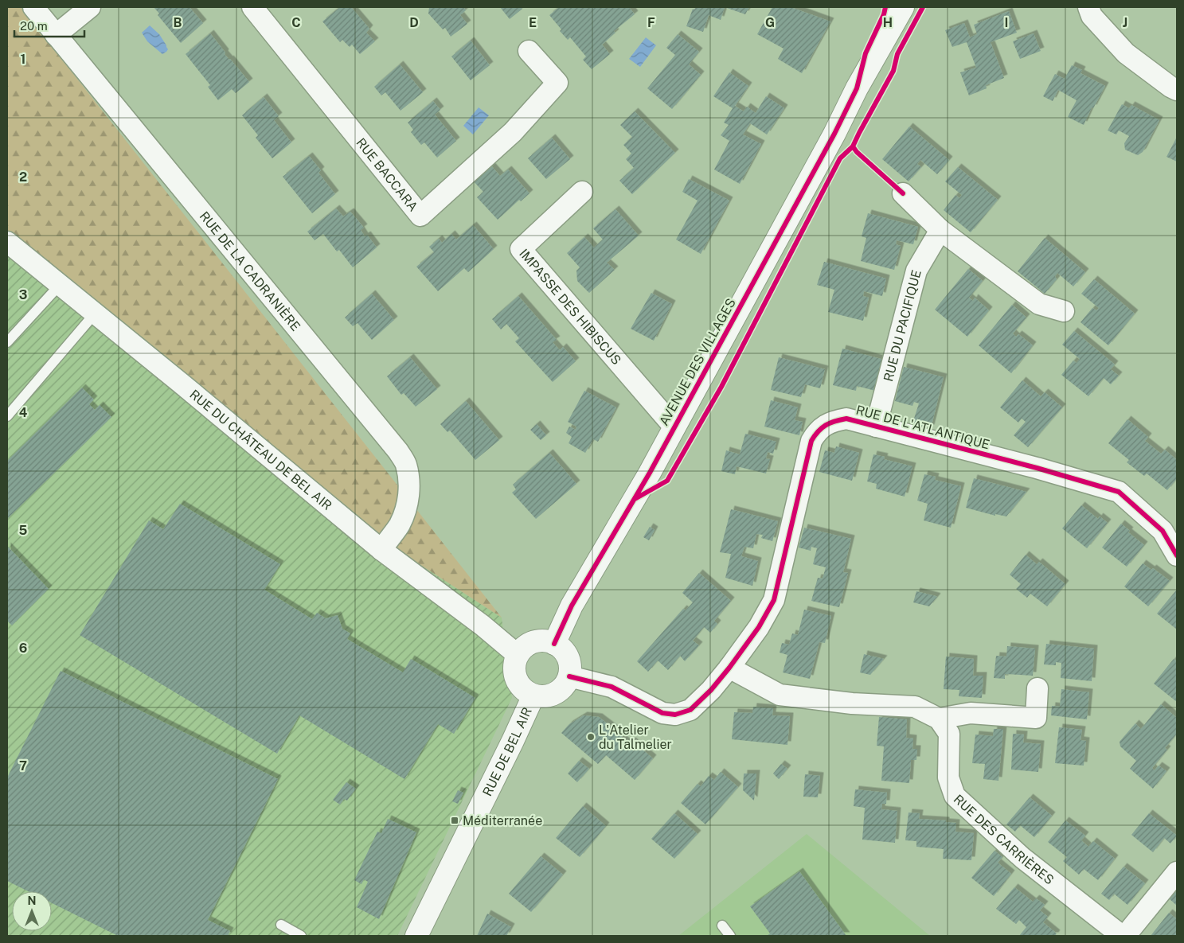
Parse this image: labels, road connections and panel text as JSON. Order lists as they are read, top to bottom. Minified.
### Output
{"streets":{"street":["RUE BACCARA","RUE DE LA CADRANIÈRE","IMPASSE DES HIBISCUS","RUE DU PACIFIQUE","AVENUE DES VILLAGES","RUE DE L'ATLANTIQUE","RUE DU CHÂTEAU DE BEL AIR","RUE DE BEL AIR","RUE DES CARRIÈRES"]},"crossings":[["RUE DE LA CADRANIÈRE","RUE DU CHÂTEAU DE BEL AIR"],["IMPASSE DES HIBISCUS","AVENUE DES VILLAGES"],["RUE DU PACIFIQUE","RUE DE L'ATLANTIQUE"],["AVENUE DES VILLAGES","RUE DU CHÂTEAU DE BEL AIR"],["AVENUE DES VILLAGES","RUE DE BEL AIR"],["RUE DU CHÂTEAU DE BEL AIR","RUE DE BEL AIR"]],"places":{"other":["L'Atelier du Talmelier"],"transit":["Méditerranée"]},"scale_bar":"20 m","north":"top","grid":{"columns":["B","C","D","E","F","G","H","I","J"],"rows":["1","2","3","4","5","6","7"]}}
